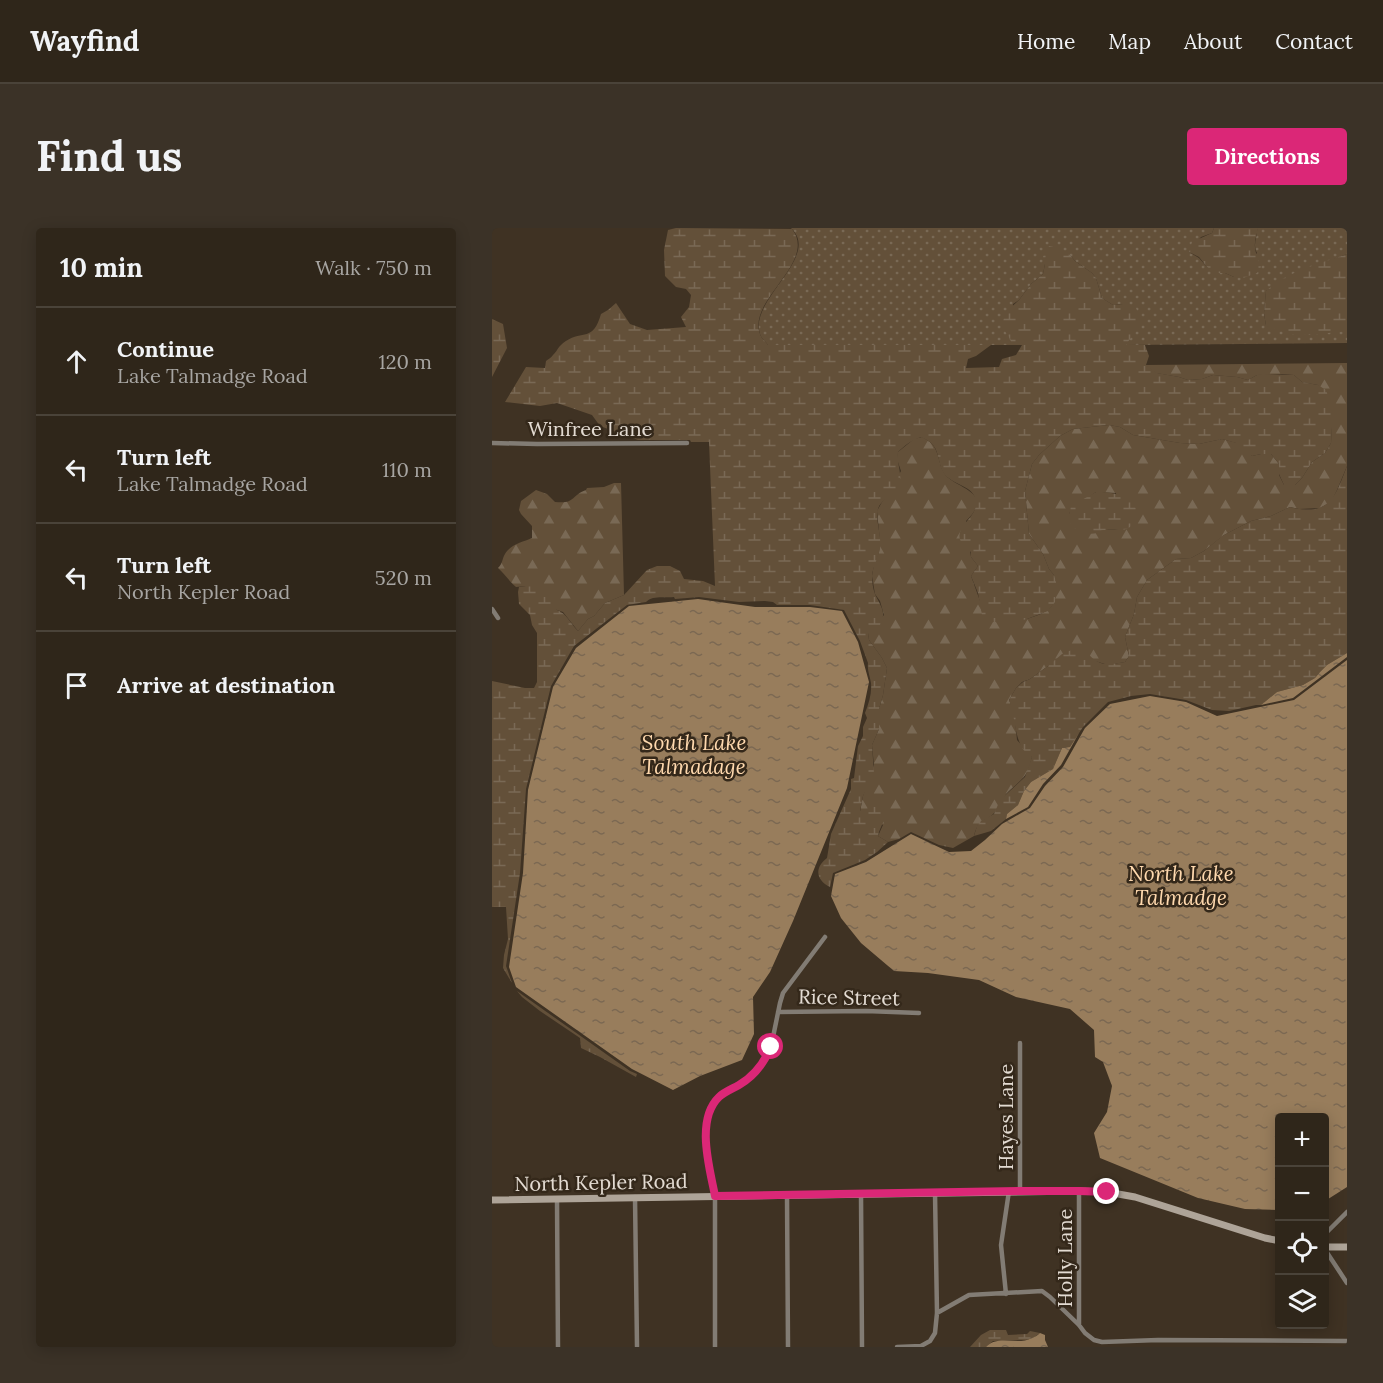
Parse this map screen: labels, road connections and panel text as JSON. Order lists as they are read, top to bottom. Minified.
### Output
{"streets":{"main road":["North Kepler Road"],"street":["Winfree Lane","Rice Street","Hayes Lane","Holly Lane"]},"crossings":[["Hayes Lane","North Kepler Road"],["North Kepler Road","Holly Lane"]],"water":["South Lake Talmadage","North Lake Talmadge"],"page":{"header":"Wayfind","nav":["Home","Map","About","Contact"],"buttons":"Directions","title":"Find us","heading":["10 min","Walk · 750 m"],"list":[["Continue","Lake Talmadge Road","120 m"],["Turn left","Lake Talmadge Road","110 m"],["Turn left","North Kepler Road","520 m"],"Arrive at destination"],"map_buttons":["+","−"]}}
